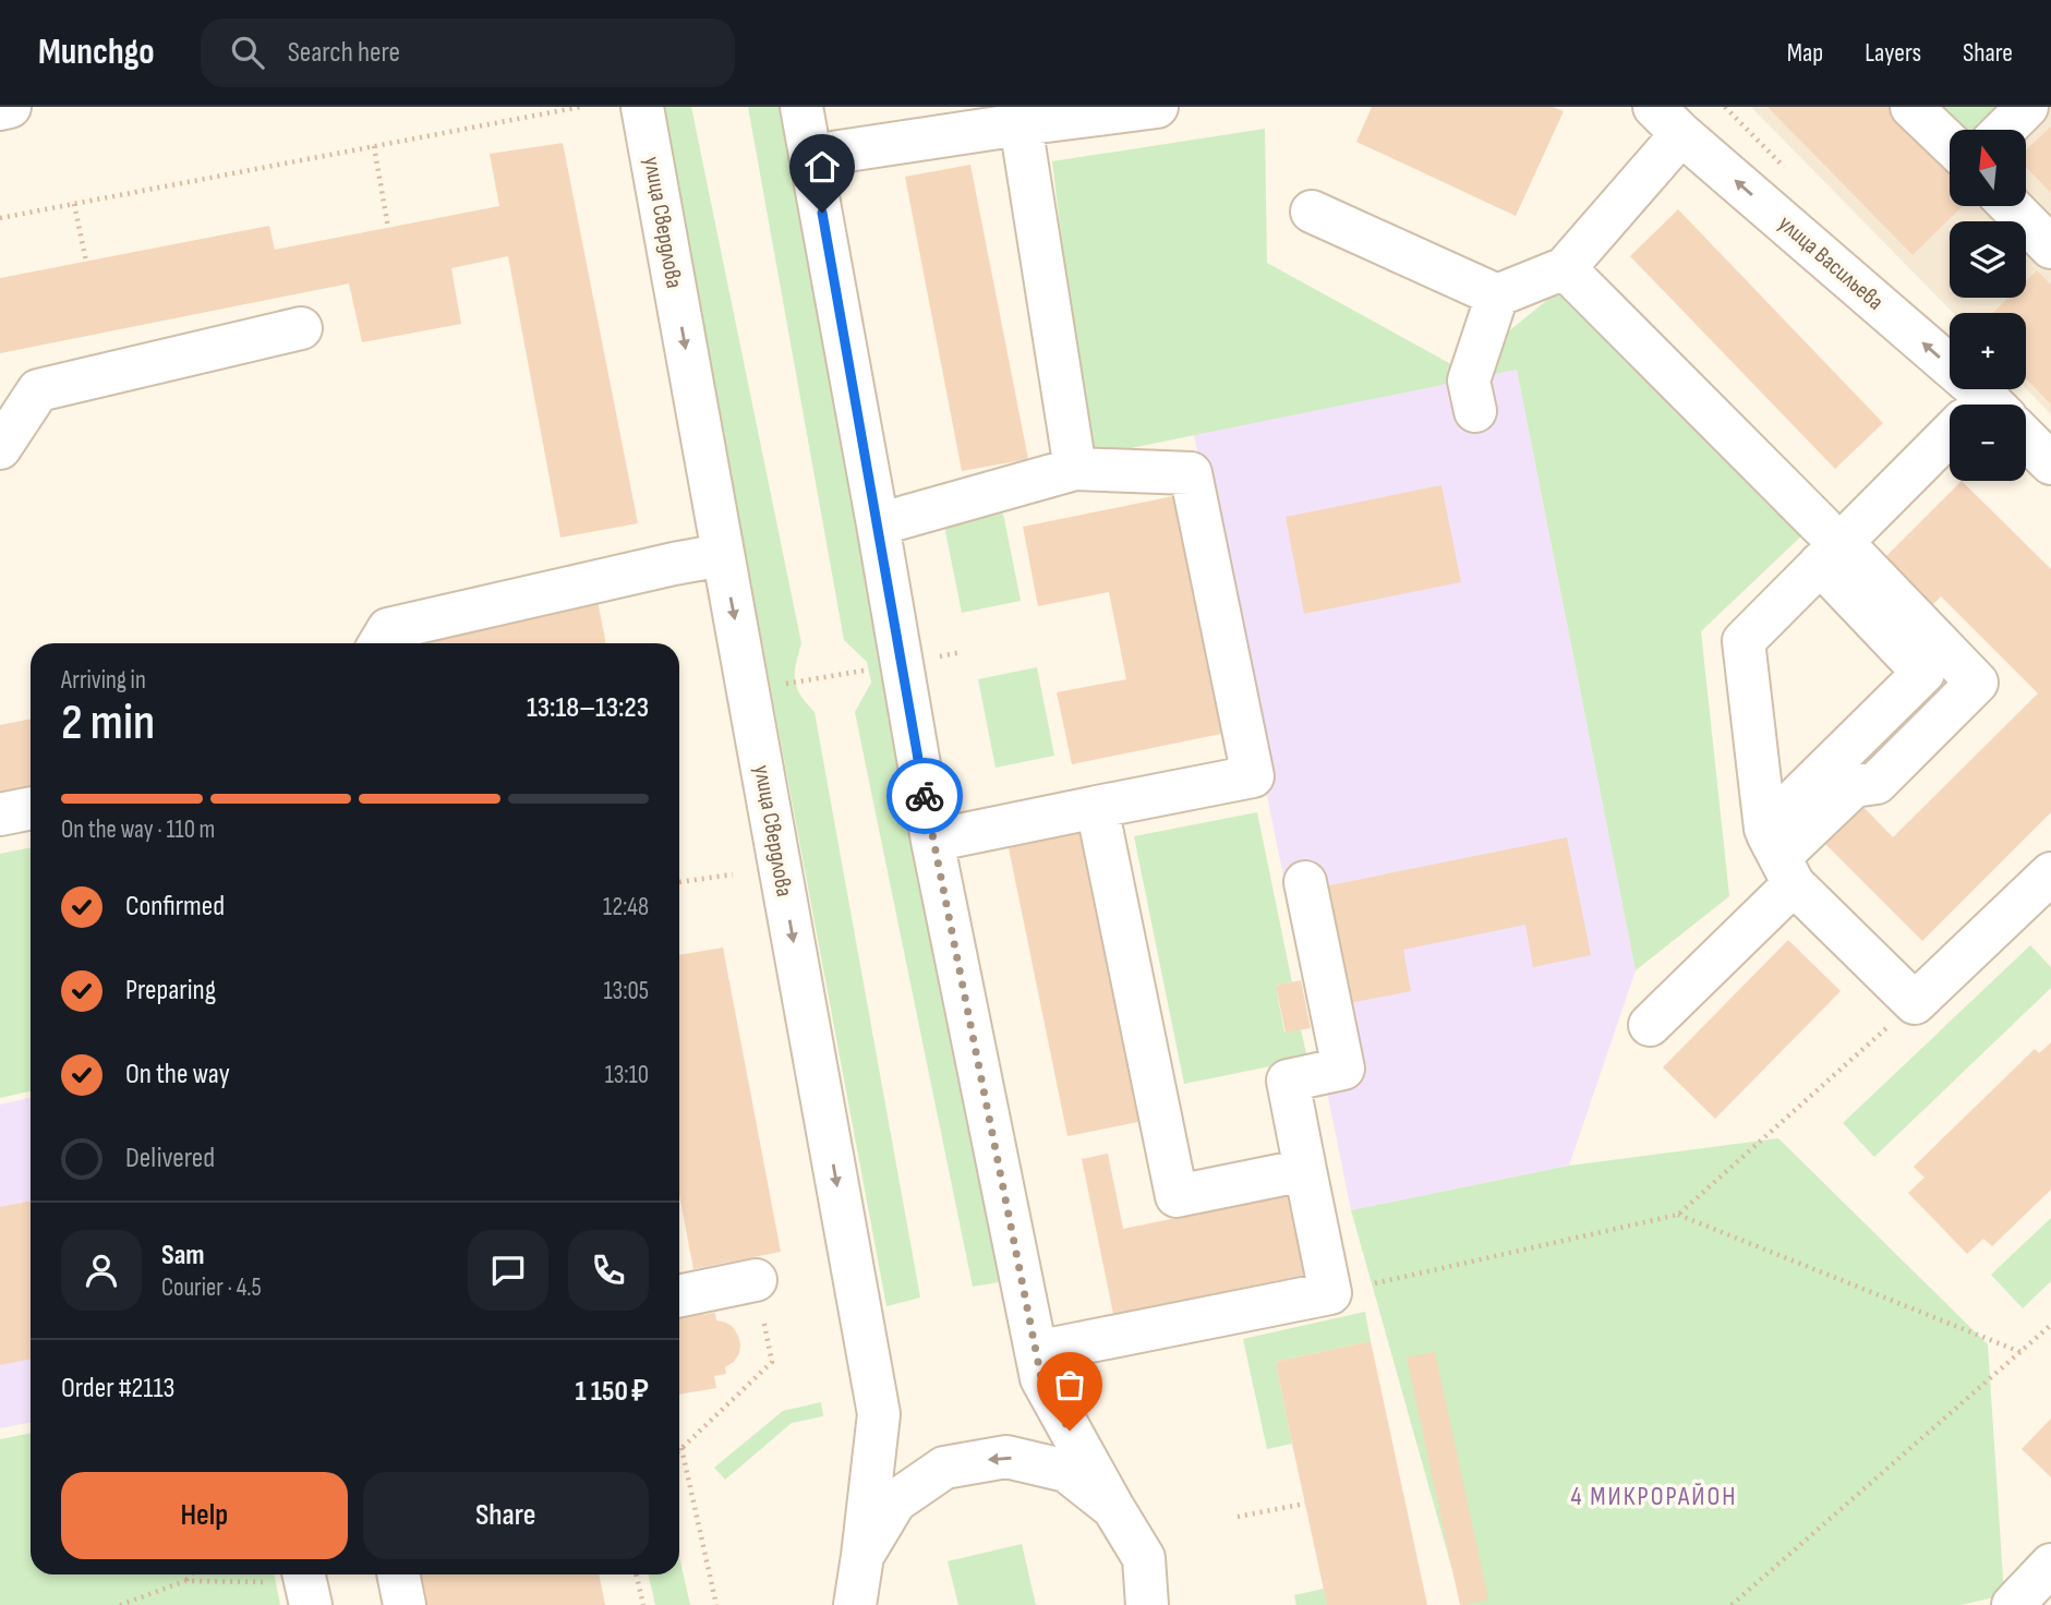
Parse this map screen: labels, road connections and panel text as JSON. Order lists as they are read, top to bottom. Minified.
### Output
{"streets":{"street":["улица Свердлова","улица Васильева"]},"districts":["4 МИКРОРАЙОН"],"north":"top","page":{"header":"Munchgo","search":"Search here","nav":["Map","Layers","Share"],"map_buttons":["+","−"],"heading":["2 min","Arriving in","13:18–13:23"],"panel":["Sam","Courier · 4.5","Order #2113","1 150 ₽"],"bar":"On the way · 110 m","list":[["Confirmed","12:48"],["Preparing","13:05"],["On the way","13:10"],"Delivered"],"buttons":["Help","Share"]}}
